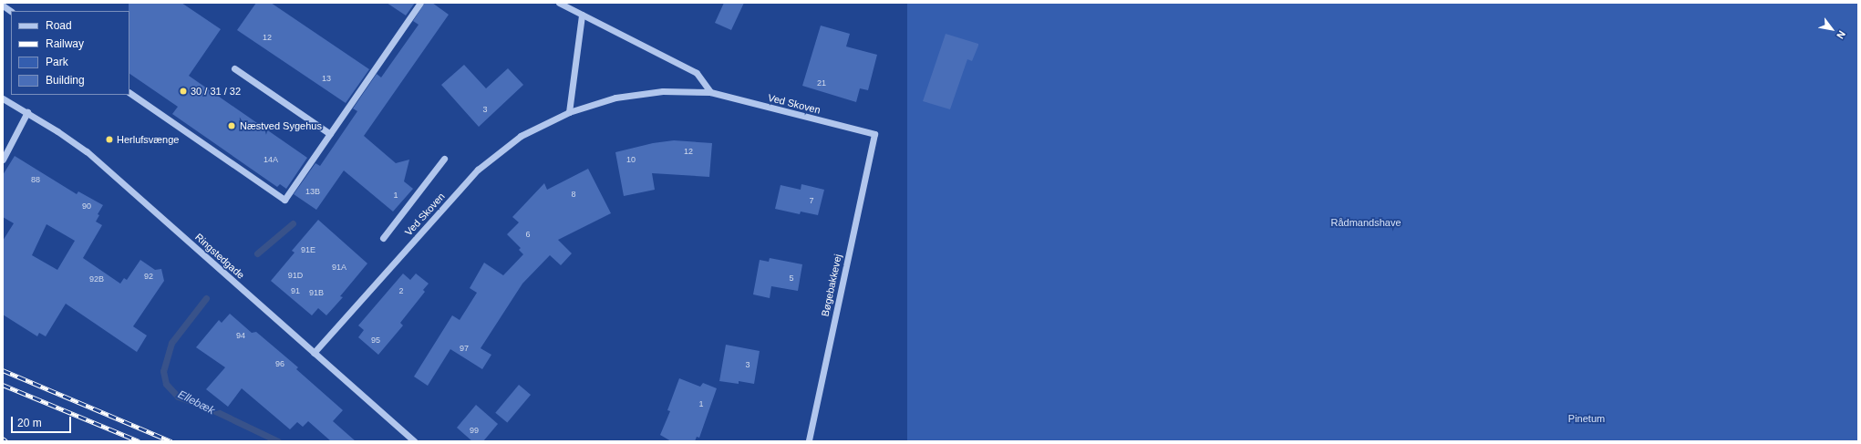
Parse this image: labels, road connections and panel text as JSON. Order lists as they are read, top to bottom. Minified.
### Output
{"streets":{"street":["Ved Skoven","Ringstedgade","Bøgebakkevej"]},"crossings":[["Ved Skoven","Ringstedgade"],["Ved Skoven","Bøgebakkevej"]],"water":["Ellebæk"],"parks":["Rådmandshave","Pinetum"],"places":["30 / 31 / 32","Næstved Sygehus","Herlufsvænge"],"house_numbers":["12","13","21","3","12","14A","10","88","13B","8","1","7","90","6","91E","91A","91D","92","5","92B","91","2","91B","94","95","97","96","3","1","99"],"legend":["Road","Railway","Park","Building"],"scale_bar":"20 m","north":"bottom right"}
